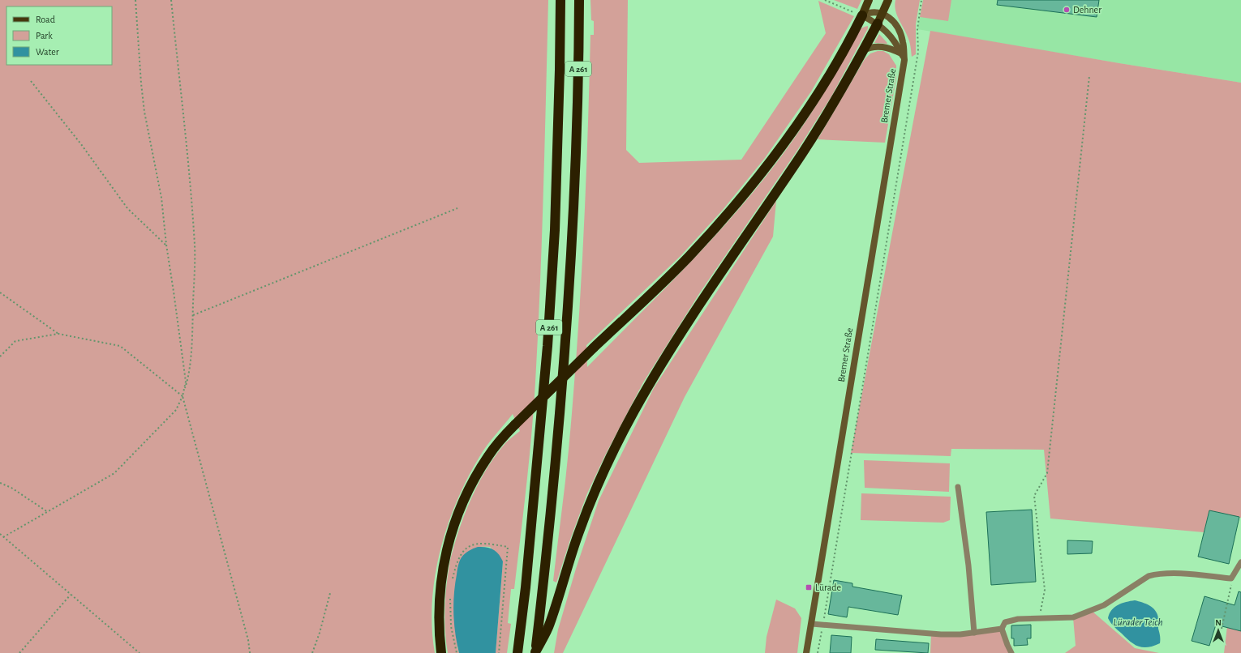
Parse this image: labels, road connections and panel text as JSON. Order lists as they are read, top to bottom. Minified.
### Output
{"streets":{"highway":["A 261"],"main road":["Bremer Straße"]},"water":["Lürader Teich"],"places":{"other":["Dehner"],"transit":["Lürade"]},"legend":["Road","Park","Water"],"north":"top"}
